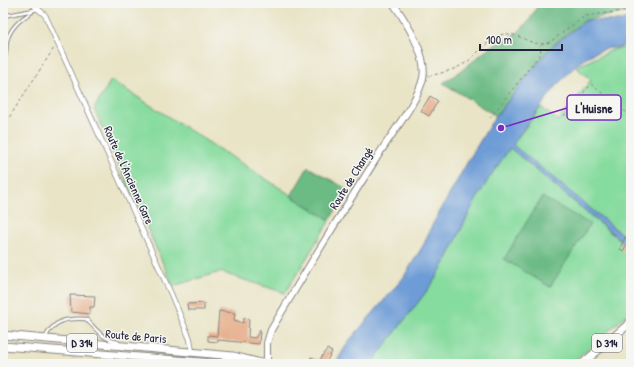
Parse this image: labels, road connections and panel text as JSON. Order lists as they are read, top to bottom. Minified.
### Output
{"streets":{"main road":["Route de Paris","D 314"],"street":["Route de l'Ancienne Gare","Route de Changé"]},"crossings":[["Route de l'Ancienne Gare","Route de Paris"],["Route de Changé","Route de Paris"]],"places":["L'Huisne"],"scale_bar":"100 m"}
